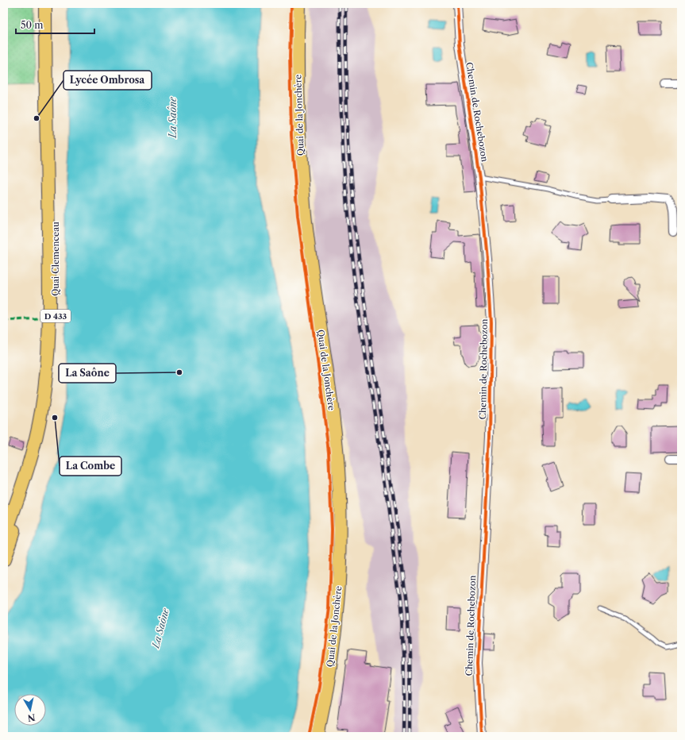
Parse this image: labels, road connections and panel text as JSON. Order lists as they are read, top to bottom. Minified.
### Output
{"streets":{"main road":["Quai de la Jonchère","Quai Clemenceau","D 433"],"street":["Chemin de Rochebozon"]},"water":["La Saône"],"places":["Lycée Ombrosa","La Saône","La Combe"],"scale_bar":"50 m","north":"bottom"}
